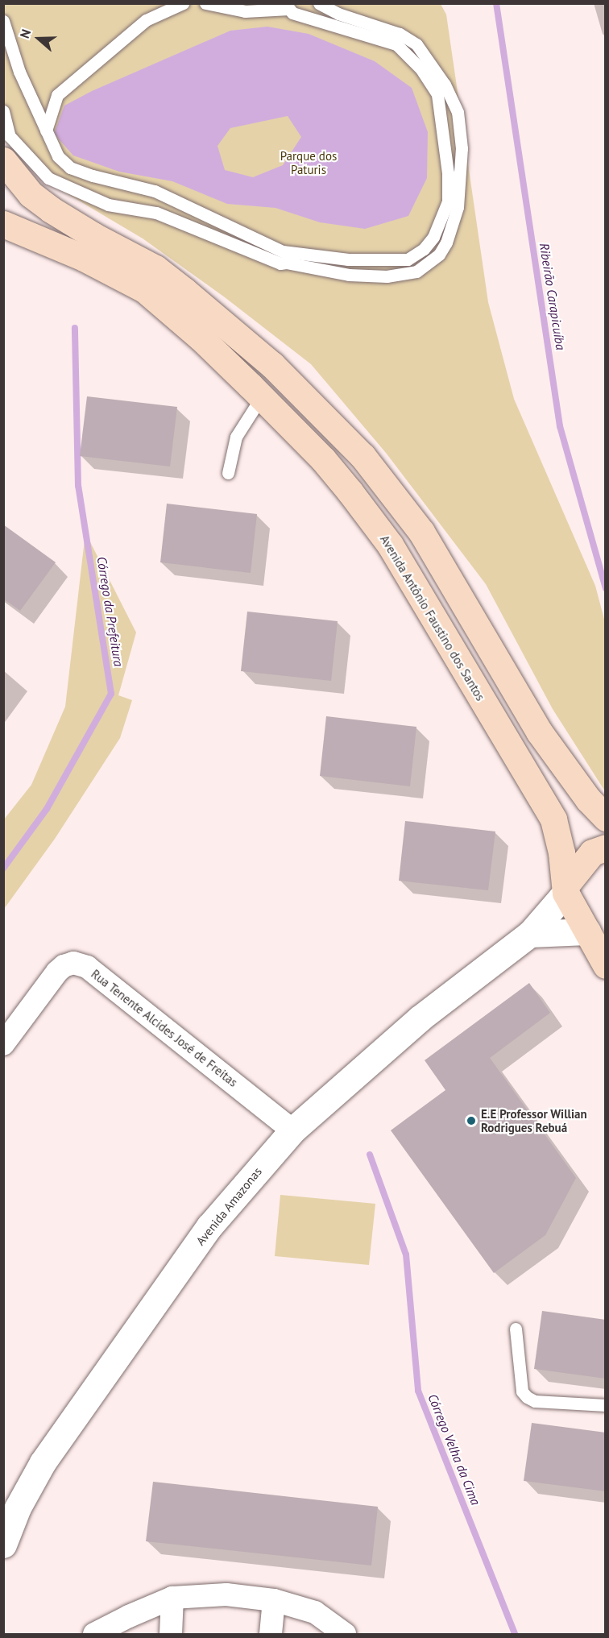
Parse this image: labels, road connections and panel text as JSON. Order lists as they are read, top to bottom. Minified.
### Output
{"streets":{"main road":["Avenida Antônio Faustino dos Santos"],"street":["Rua Tenente Alcides José de Freitas","Avenida Amazonas"]},"crossings":[["Avenida Antônio Faustino dos Santos","Avenida Amazonas"],["Rua Tenente Alcides José de Freitas","Avenida Amazonas"]],"water":["Ribeirão Carapicuíba","Córrego da Prefeitura","Córrego Velha da Cima"],"parks":["Parque dos Paturis"],"places":["E.E Professor Willian Rodrigues Rebuá"],"north":"left"}
